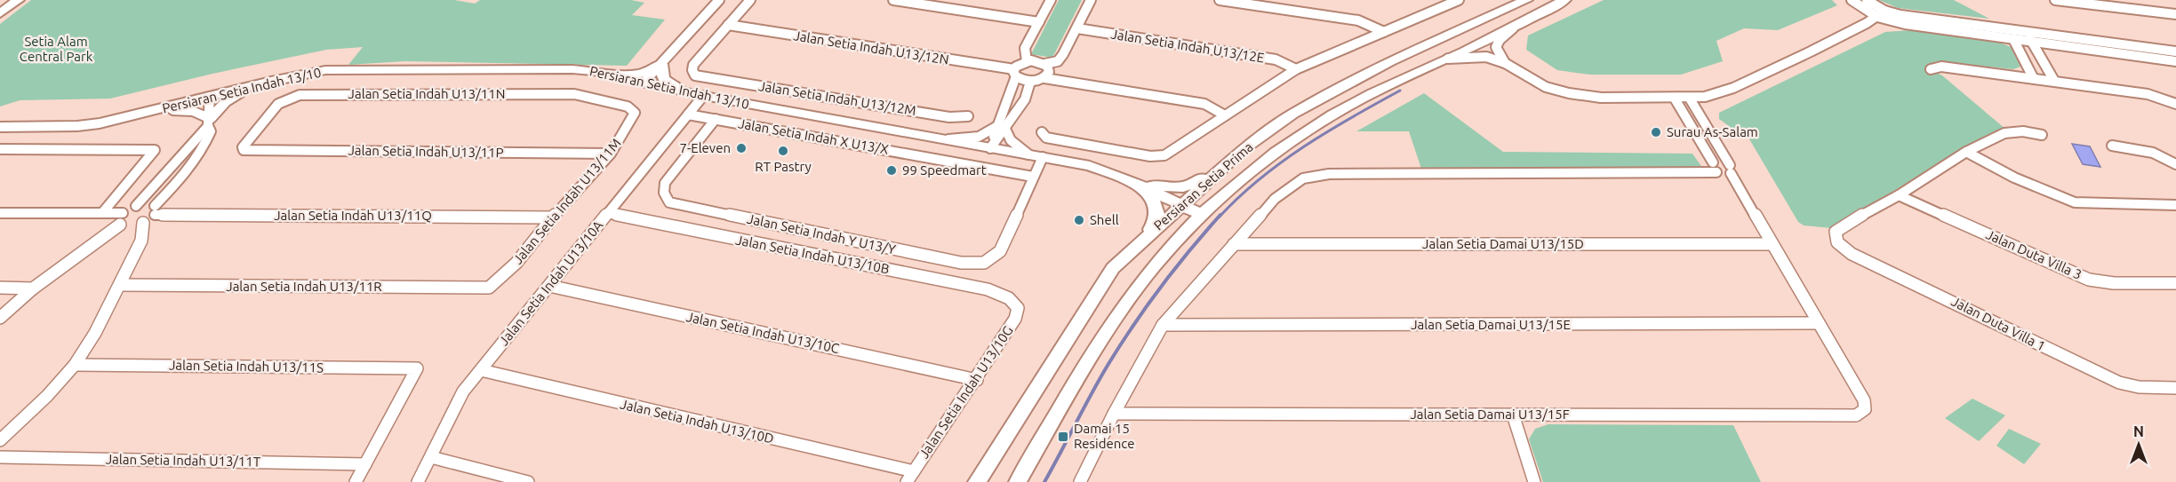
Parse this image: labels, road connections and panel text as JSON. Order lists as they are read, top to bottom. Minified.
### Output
{"streets":{"street":["Jalan Setia Indah U13/12E","Jalan Setia Indah U13/12N","Persiaran Setia Indah 13/10","Jalan Setia Indah U13/11N","Jalan Setia Indah U13/12M","Jalan Setia Indah X U13/X","Jalan Setia Indah U13/11P","Persiaran Setia Prima","Jalan Setia Indah U13/11M","Jalan Setia Indah U13/11Q","Jalan Setia Indah Y U13/Y","Jalan Setia Damai U13/15D","Jalan Setia Indah U13/10B","Jalan Duta Villa 3","Jalan Setia Indah U13/10A","Jalan Setia Indah U13/11R","Jalan Duta Villa 1","Jalan Setia Damai U13/15E","Jalan Setia Indah U13/10C","Jalan Setia Indah U13/11S","Jalan Setia Indah U13/10G","Jalan Setia Damai U13/15F","Jalan Setia Indah U13/10D","Jalan Setia Indah U13/11T"]},"crossings":[["Jalan Setia Indah U13/12N","Jalan Setia Indah U13/12M"],["Persiaran Setia Indah 13/10","Persiaran Setia Prima"],["Persiaran Setia Indah 13/10","Jalan Setia Indah U13/10A"],["Jalan Setia Indah U13/11N","Jalan Setia Indah U13/11P"],["Jalan Setia Indah U13/11N","Jalan Setia Indah U13/11M"],["Jalan Setia Indah X U13/X","Jalan Setia Indah Y U13/Y"],["Jalan Setia Indah X U13/X","Jalan Setia Indah U13/10A"],["Jalan Setia Indah U13/11P","Jalan Setia Indah U13/11M"],["Jalan Setia Indah U13/11M","Jalan Setia Indah U13/11Q"],["Jalan Setia Indah U13/11M","Jalan Setia Indah U13/11R"],["Jalan Setia Indah U13/10B","Jalan Setia Indah U13/10A"],["Jalan Setia Indah U13/10B","Jalan Setia Indah U13/10G"],["Jalan Duta Villa 3","Jalan Duta Villa 1"],["Jalan Setia Indah U13/10A","Jalan Setia Indah U13/10C"],["Jalan Setia Indah U13/10A","Jalan Setia Indah U13/10D"],["Jalan Setia Damai U13/15E","Jalan Setia Damai U13/15F"],["Jalan Setia Indah U13/10C","Jalan Setia Indah U13/10G"],["Jalan Setia Indah U13/11S","Jalan Setia Indah U13/11T"],["Jalan Setia Indah U13/10G","Jalan Setia Indah U13/10D"]],"parks":["Setia Alam Central Park"],"places":{"other":["Surau As-Salam","7-Eleven","RT Pastry","99 Speedmart","Shell"],"transit":["Damai 15 Residence"]},"north":"top"}
